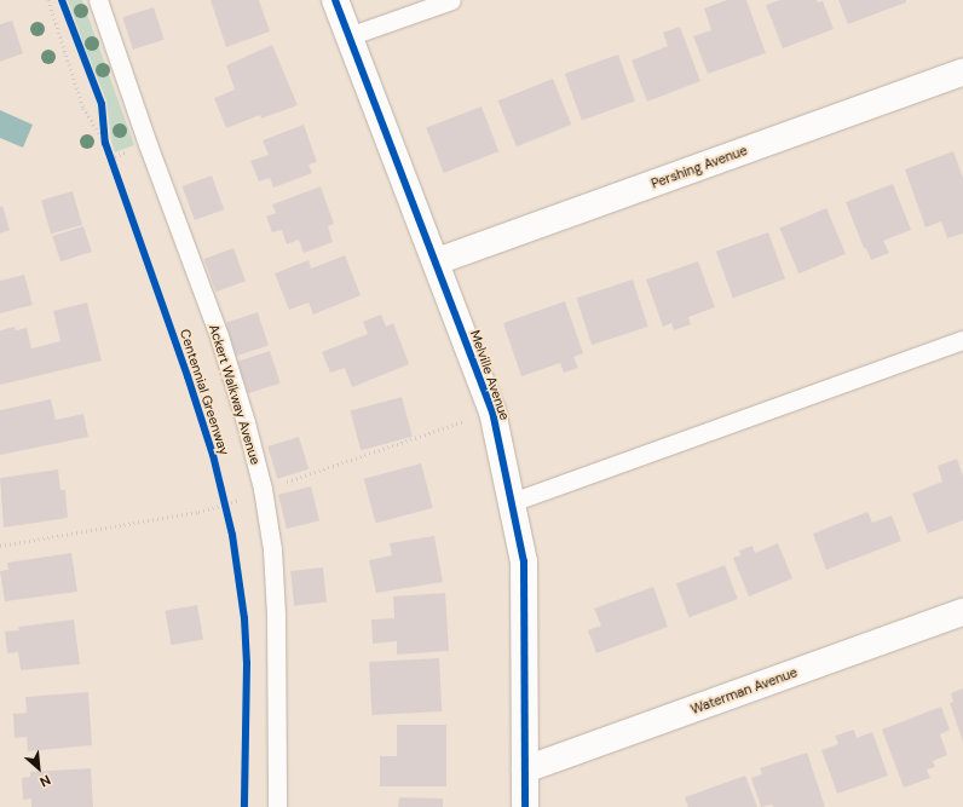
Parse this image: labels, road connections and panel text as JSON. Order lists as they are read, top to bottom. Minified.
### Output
{"streets":{"street":["Pershing Avenue","Melville Avenue","Waterman Avenue"],"lane":["Ackert Walkway Avenue"],"cycle path":["Centennial Greenway"]},"crossings":[["Pershing Avenue","Melville Avenue"],["Melville Avenue","Waterman Avenue"]],"north":"bottom right"}
